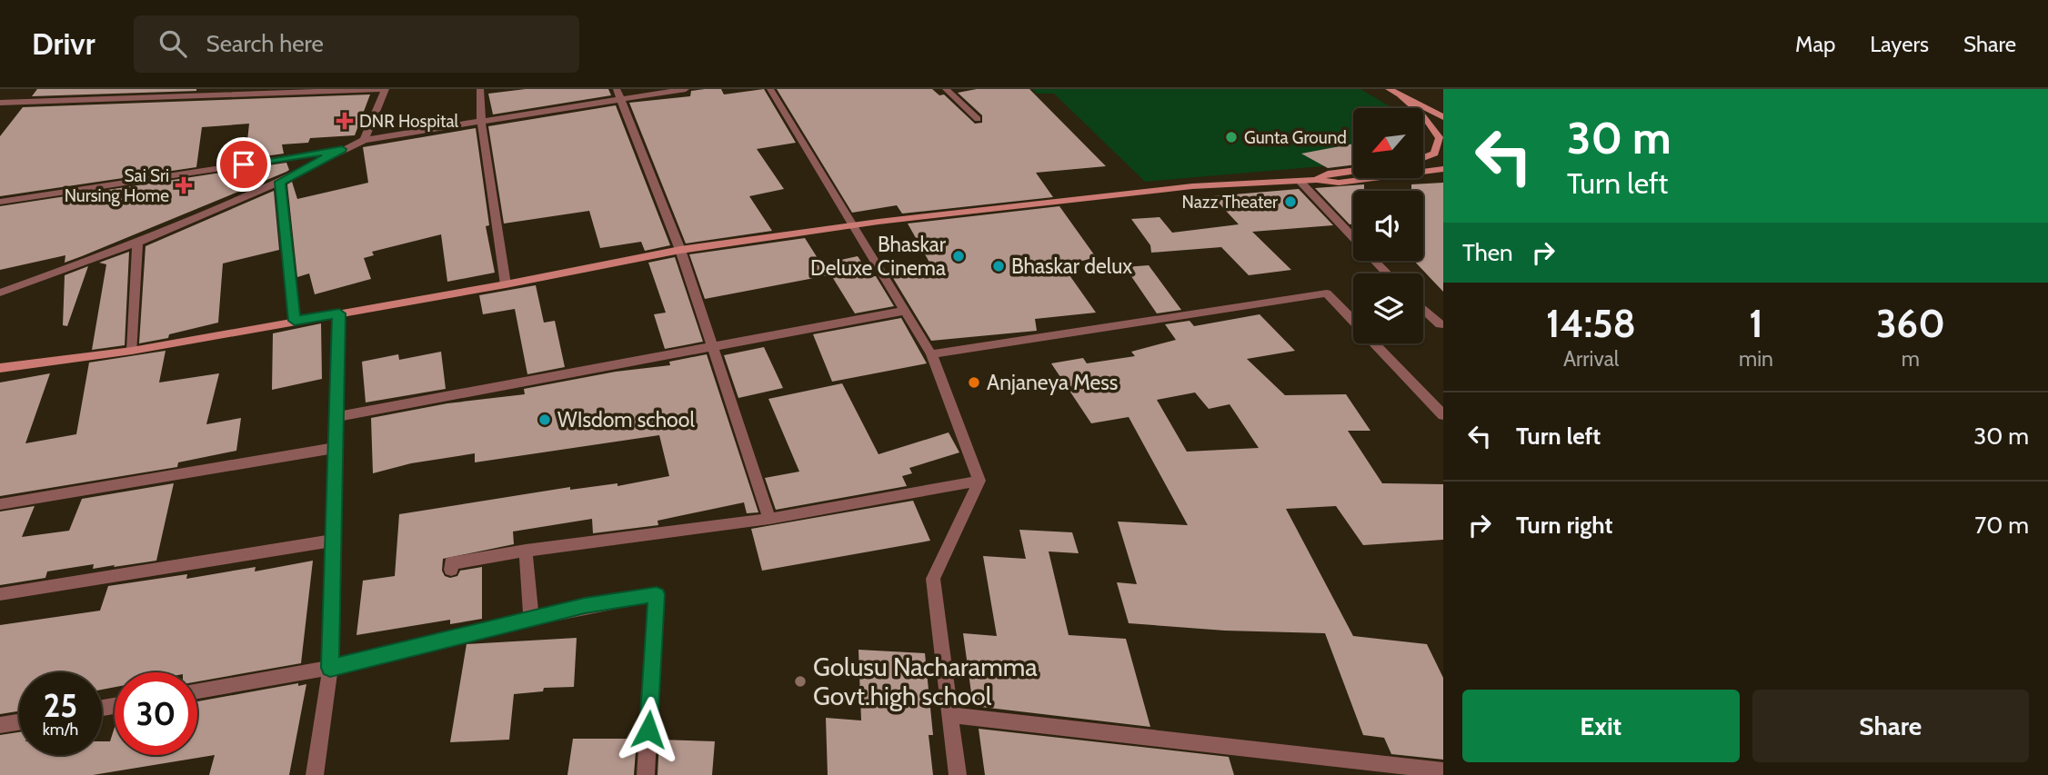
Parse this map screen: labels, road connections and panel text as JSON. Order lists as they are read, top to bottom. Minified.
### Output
{"places":{"health":["DNR Hospital","Sai Sri Nursing Home"],"other":["Gunta Ground","Nazz Theater","Bhaskar Deluxe Cinema","Bhaskar delux","Anjaneya Mess","WIsdom school","Golusu Nacharamma Govt.high school"]},"north":"bottom left","page":{"header":"Drivr","search":"Search here","nav":["Map","Layers","Share"],"turn":["30 m","Turn left"],"then":"Then","eta":["14:58","Arrival","1","min","360","m"],"list":[{"name":"Turn left","value":"30 m"},{"name":"Turn right","value":"70 m"}],"speed":"25 km/h","limit":"30","buttons":["Exit","Share"]}}
